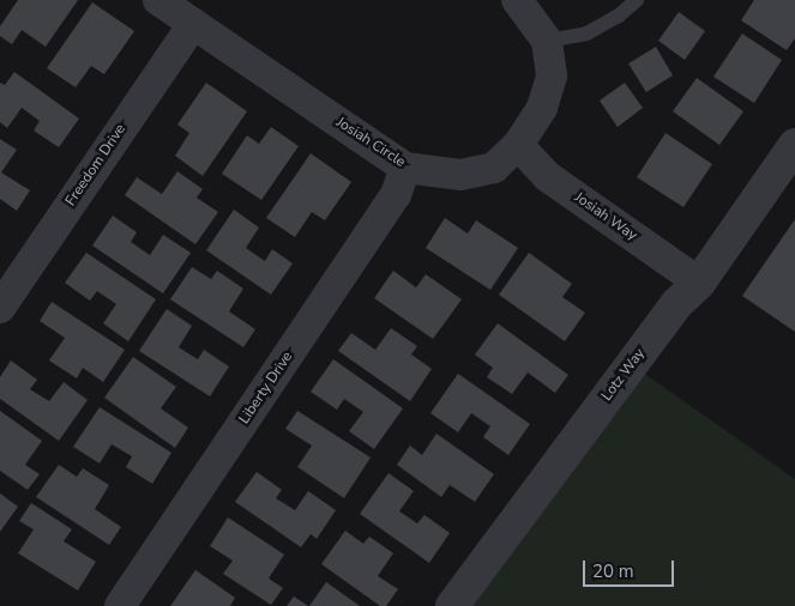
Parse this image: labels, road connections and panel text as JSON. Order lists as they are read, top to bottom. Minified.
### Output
{"streets":{"street":["Josiah Circle","Freedom Drive","Josiah Way","Lotz Way","Liberty Drive"]},"crossings":[["Josiah Circle","Freedom Drive"],["Josiah Circle","Josiah Way"],["Josiah Circle","Liberty Drive"],["Josiah Way","Lotz Way"]],"scale_bar":"20 m"}
